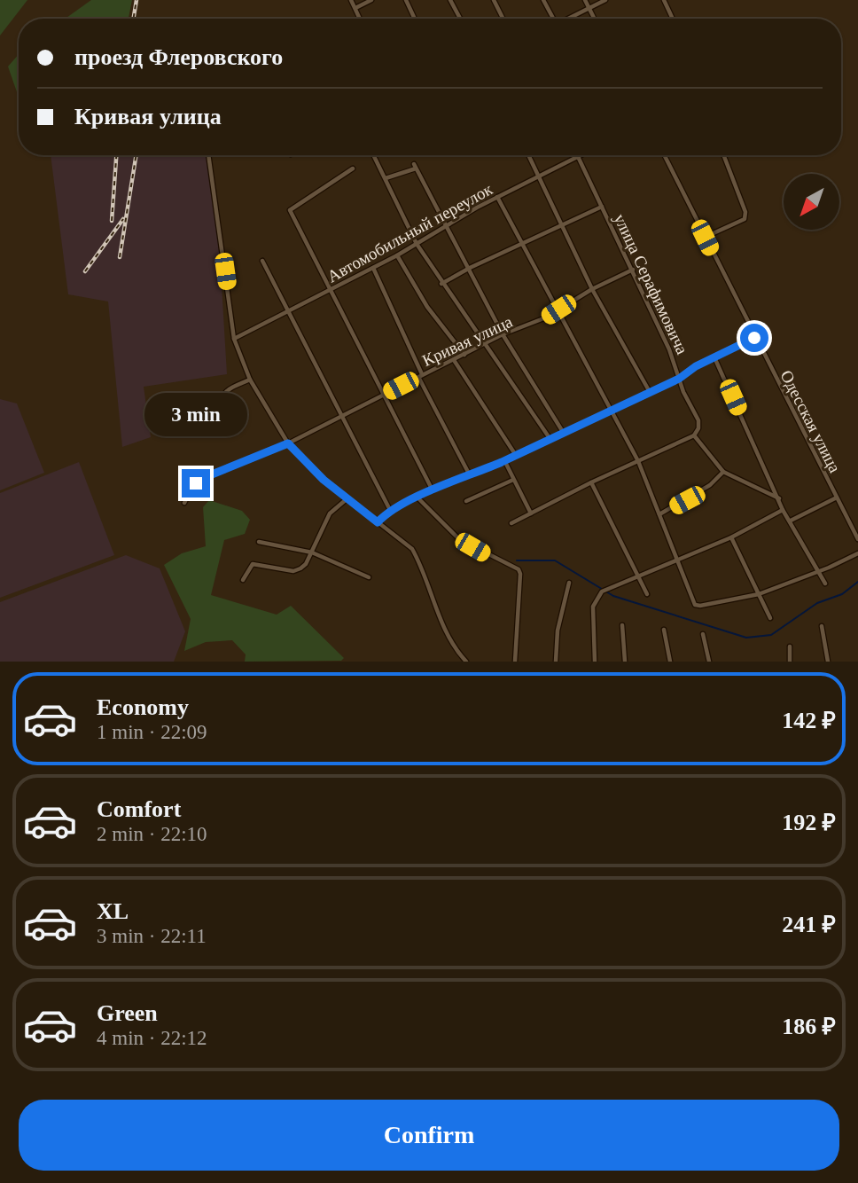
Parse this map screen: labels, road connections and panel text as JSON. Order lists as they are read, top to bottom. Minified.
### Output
{"streets":{"street":["Автомобильный переулок","улица Серафимовича","Кривая улица","Одесская улица"]},"crossings":[["Автомобильный переулок","улица Серафимовича"],["улица Серафимовича","Кривая улица"]],"north":"bottom left","page":{"banner":["проезд Флеровского","Кривая улица"],"bubble":"3 min","list":[{"name":"Economy","note":"1 min · 22:09","value":"142 ₽"},{"name":"Comfort","note":"2 min · 22:10","value":"192 ₽"},{"name":"XL","note":"3 min · 22:11","value":"241 ₽"},{"name":"Green","note":"4 min · 22:12","value":"186 ₽"}],"buttons":"Confirm"}}
